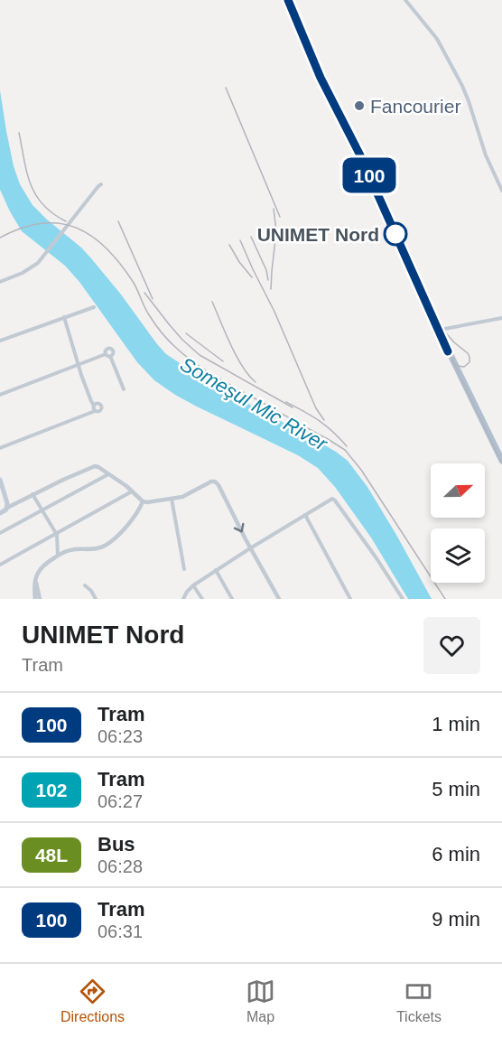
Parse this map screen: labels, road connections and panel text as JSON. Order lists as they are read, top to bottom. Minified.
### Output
{"water":["Someşul Mic River"],"places":["Fancourier","UNIMET Nord"],"lines":["tram line 100"],"north":"right","page":{"on_map":"100","heading":["UNIMET Nord","Tram"],"list":[{"mark":"100","name":"Tram","note":"06:23","value":"1 min"},{"mark":"102","name":"Tram","note":"06:27","value":"5 min"},{"mark":"48L","name":"Bus","note":"06:28","value":"6 min"},{"mark":"100","name":"Tram","note":"06:31","value":"9 min"}],"tabs":["Directions","Map","Tickets"]}}
